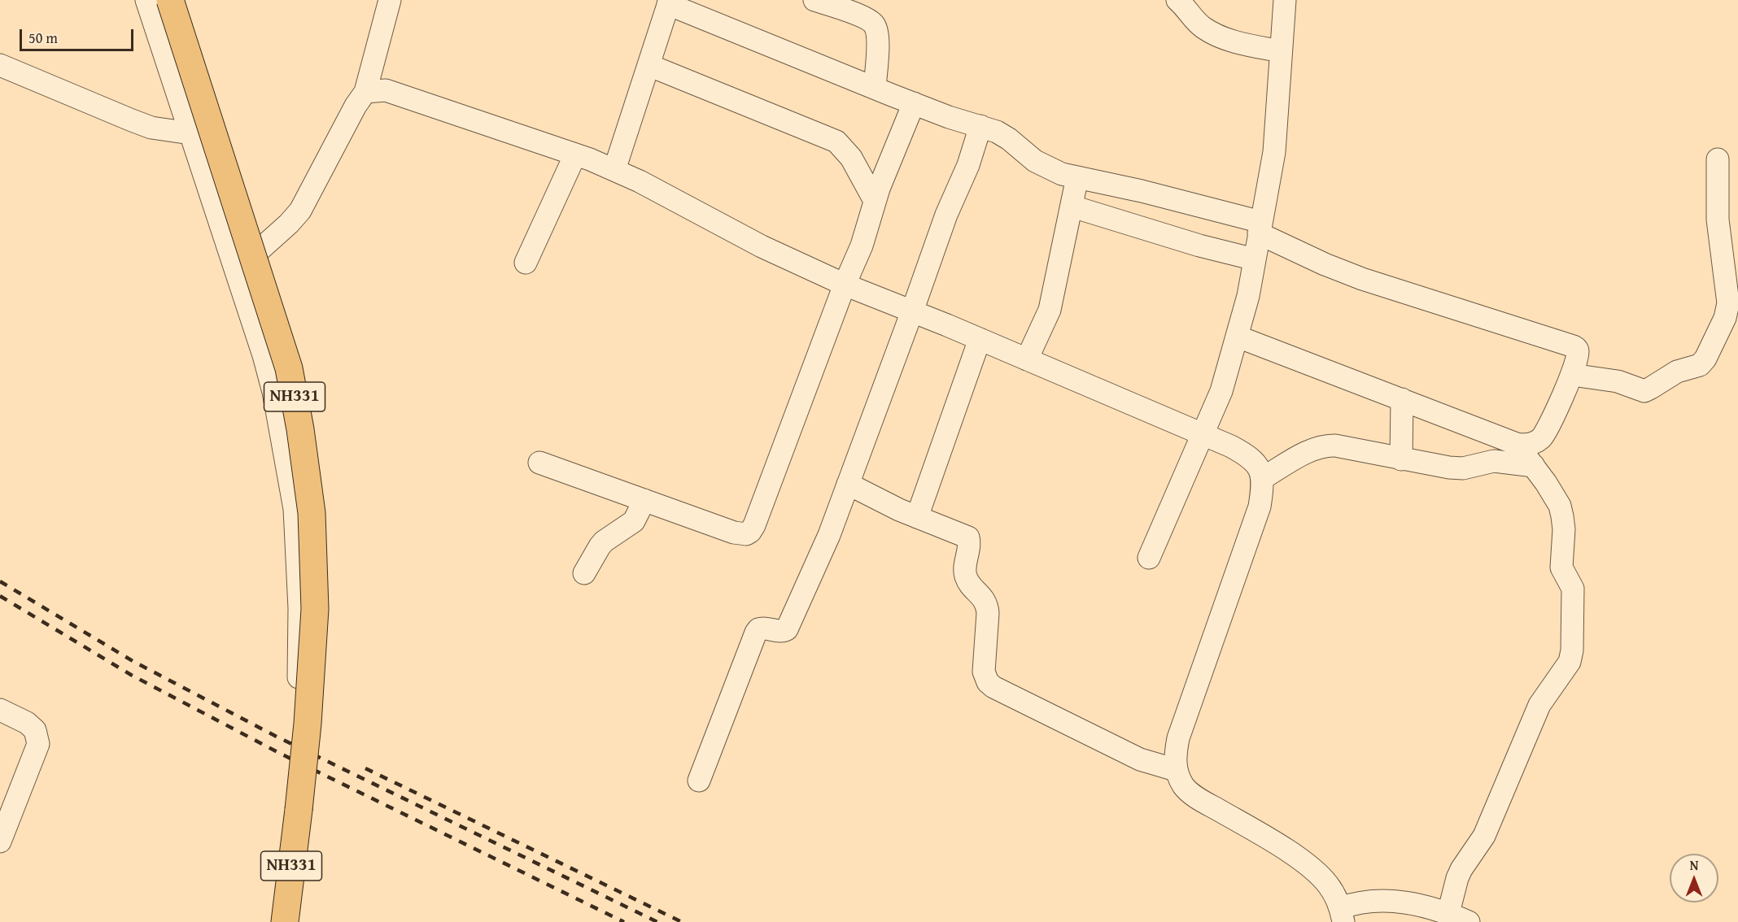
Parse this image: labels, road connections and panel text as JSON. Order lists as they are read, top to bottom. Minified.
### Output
{"streets":{"highway":["NH331"]},"scale_bar":"50 m","north":"top"}
